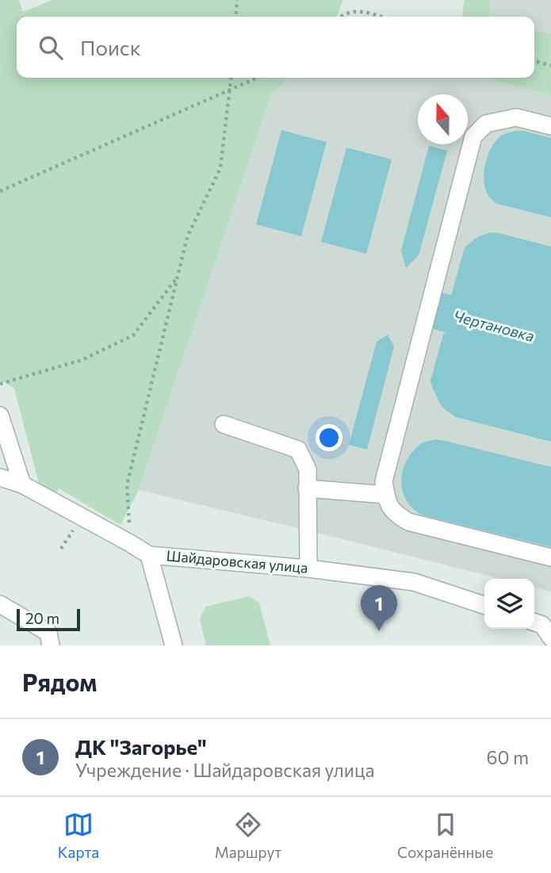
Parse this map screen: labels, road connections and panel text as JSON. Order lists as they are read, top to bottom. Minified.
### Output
{"streets":{"street":["Шайдаровская улица"]},"water":["Чертановка"],"scale_bar":"20 m","north":"top","page":{"search":"Поиск","pins":"1","scale":"20 m","heading":"Рядом","list":[{"mark":"1","name":"ДК \"Загорье\"","note":"Учреждение · Шайдаровская улица","value":"60 m"}],"nav":["Карта","Маршрут","Сохранённые"]}}
